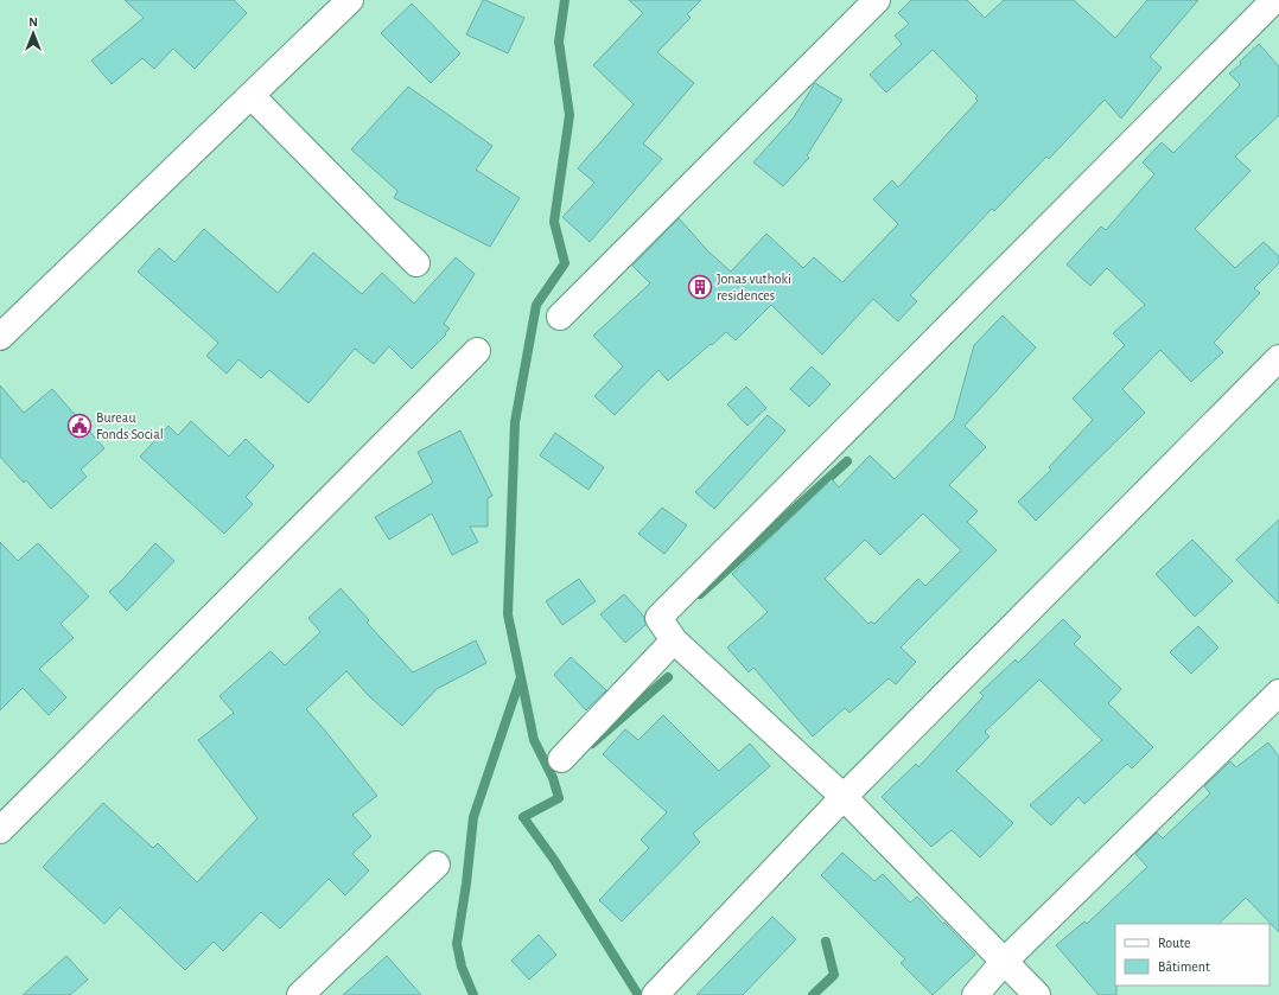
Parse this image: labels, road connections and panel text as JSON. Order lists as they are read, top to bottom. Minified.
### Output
{"places":{"building":["Jonas vuthoki residences"],"public building":["Bureau Fonds Social"]},"legend":["Route","Bâtiment"],"north":"top"}
